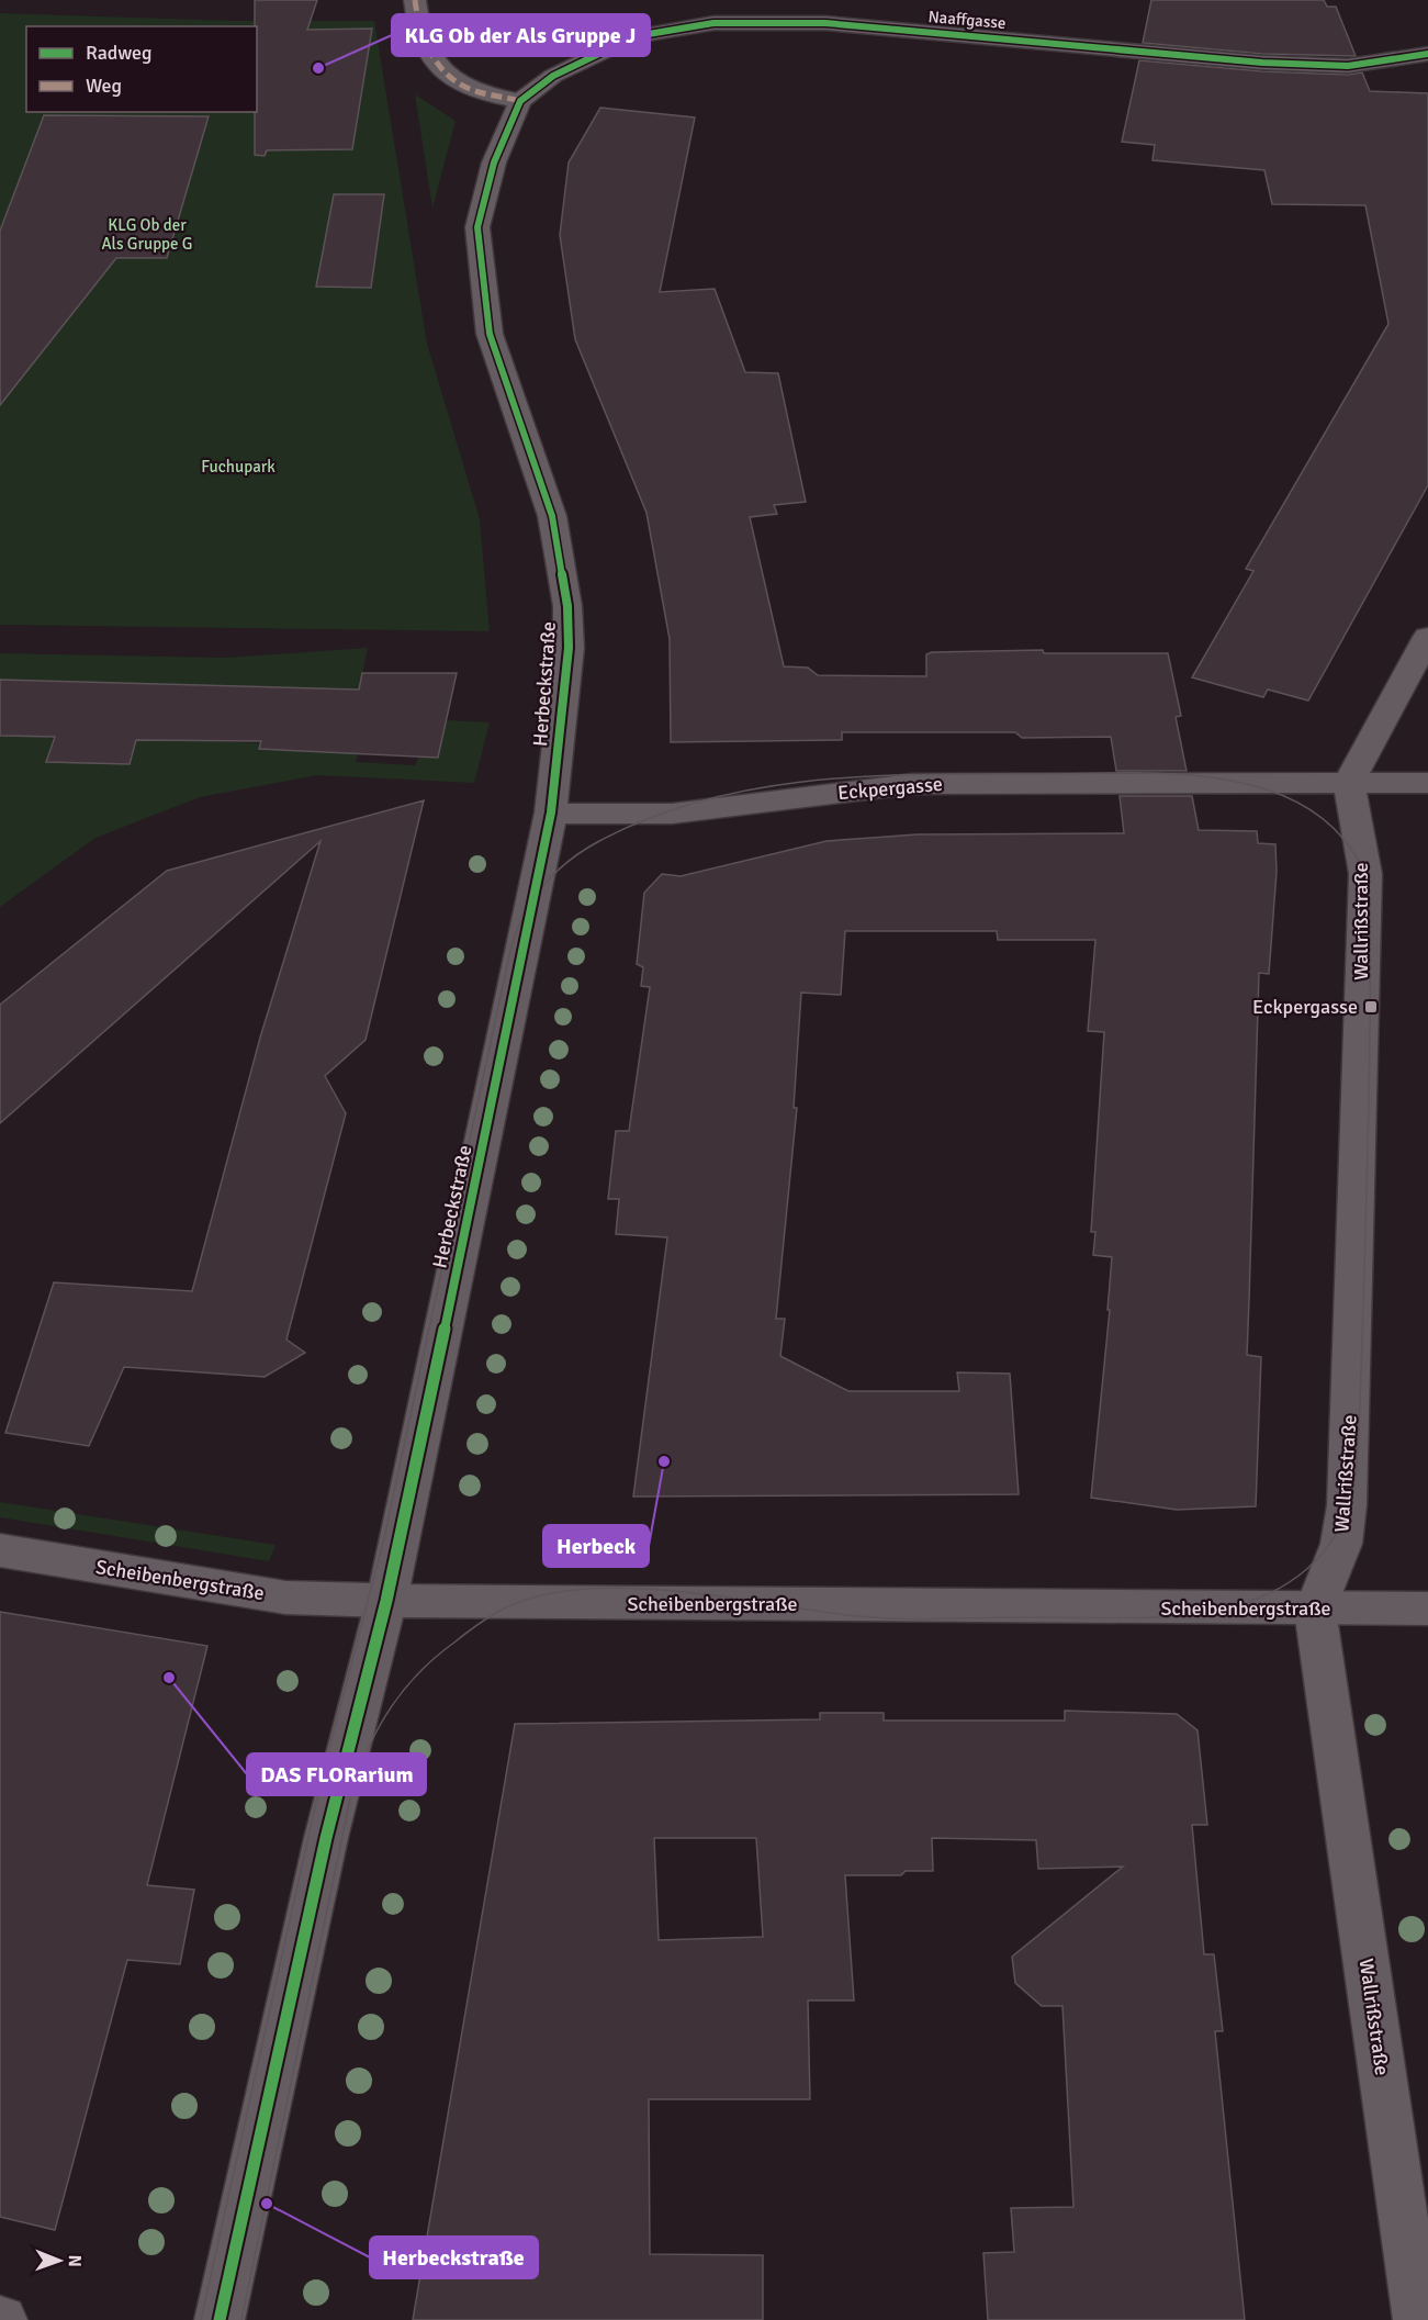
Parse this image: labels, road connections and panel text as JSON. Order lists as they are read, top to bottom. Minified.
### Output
{"streets":{"street":["Naaffgasse","Herbeckstraße","Eckpergasse","Wallrißstraße","Scheibenbergstraße"]},"crossings":[["Naaffgasse","Herbeckstraße"],["Herbeckstraße","Eckpergasse"],["Herbeckstraße","Scheibenbergstraße"],["Eckpergasse","Wallrißstraße"],["Wallrißstraße","Scheibenbergstraße"]],"parks":["KLG Ob der Als Gruppe G","Fuchupark"],"places":{"other":["KLG Ob der Als Gruppe J","Herbeck","DAS FLORarium","Herbeckstraße"],"transit":["Eckpergasse"]},"legend":["Radweg","Weg"],"north":"right"}
